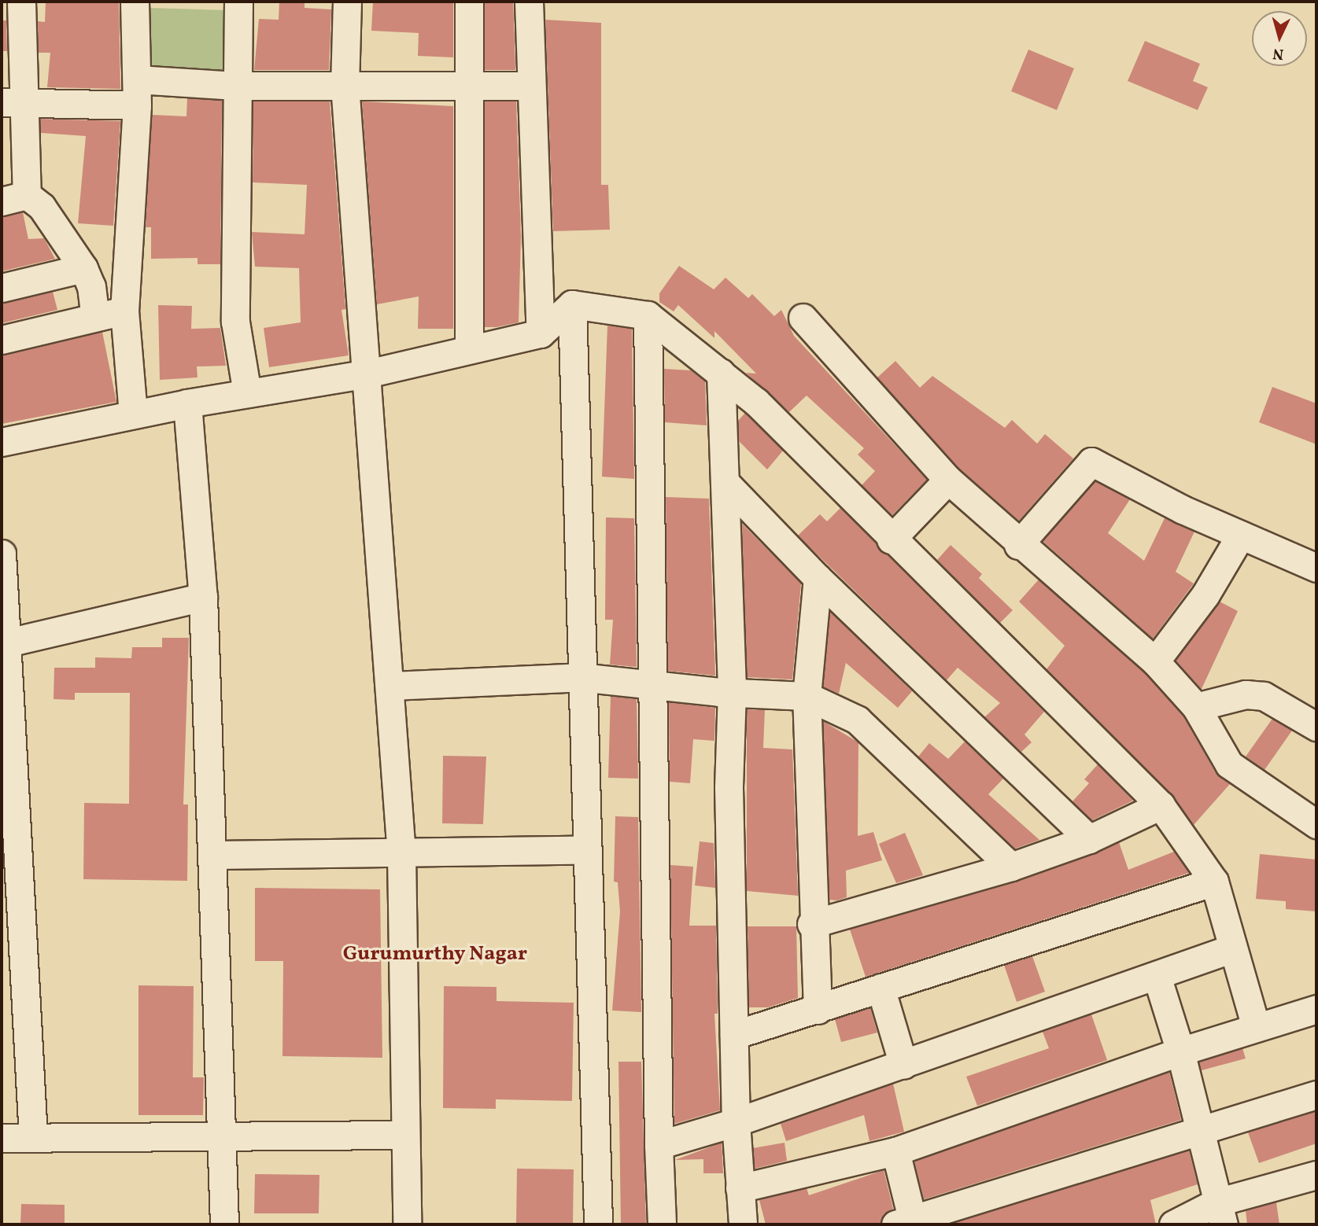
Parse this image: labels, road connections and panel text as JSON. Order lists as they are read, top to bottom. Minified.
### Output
{"districts":["Gurumurthy Nagar"],"north":"bottom"}
